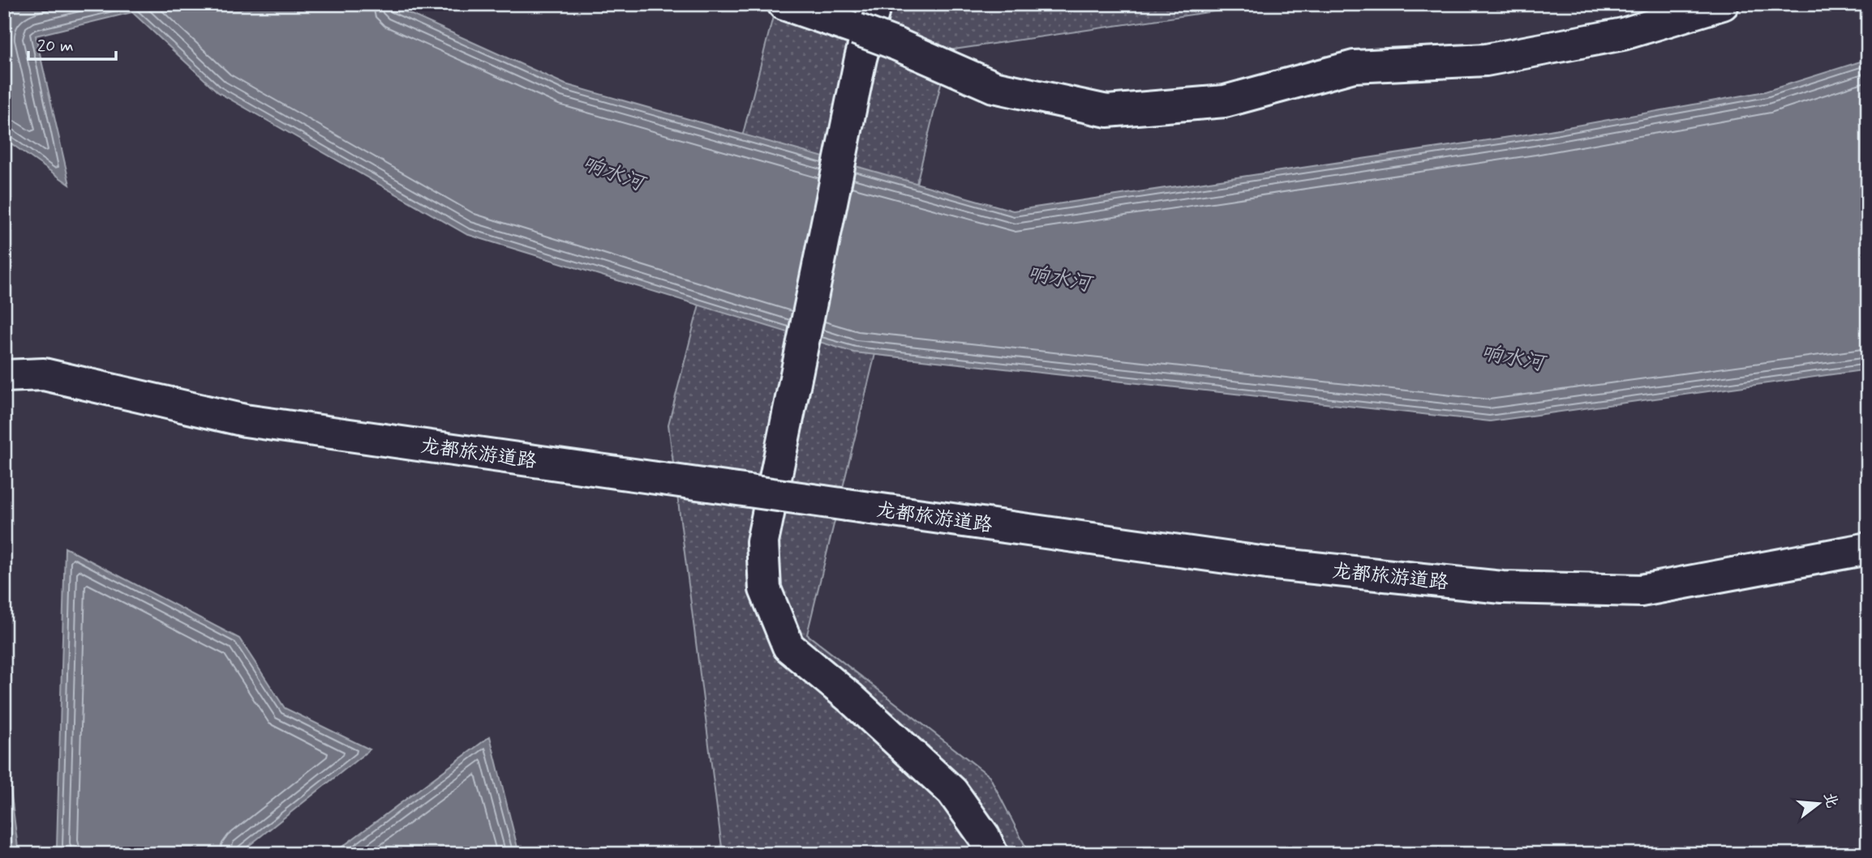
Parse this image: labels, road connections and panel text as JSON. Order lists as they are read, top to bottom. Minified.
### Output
{"streets":{"street":["龙都旅游道路"]},"water":["响水河"],"scale_bar":"20 m","north":"right"}
